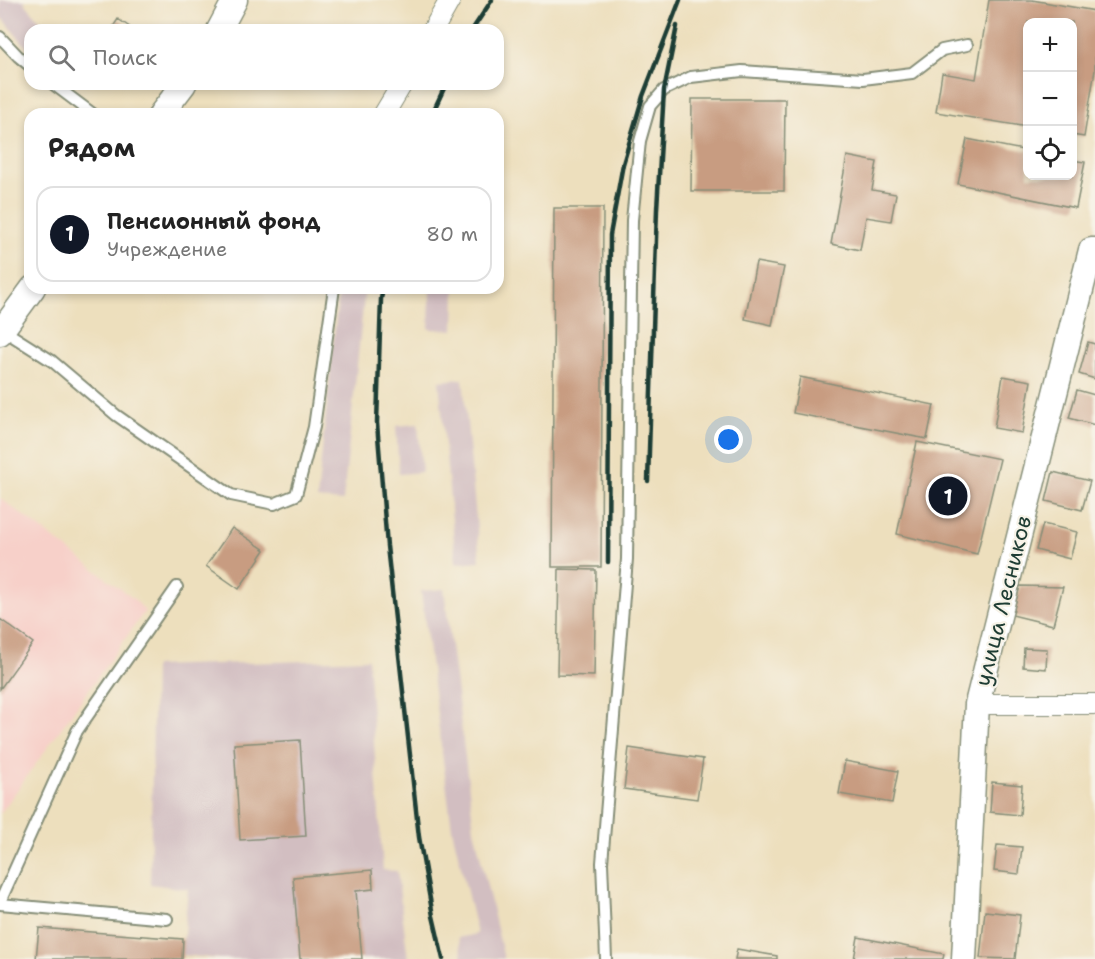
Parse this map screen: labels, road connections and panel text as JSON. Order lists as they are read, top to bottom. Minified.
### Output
{"streets":{"street":["улица Лесников"]},"page":{"map_buttons":["+","−"],"search":"Поиск","heading":"Рядом","list":[{"mark":"1","name":"Пенсионный фонд","note":"Учреждение","value":"80 m"}],"pins":"1"}}
